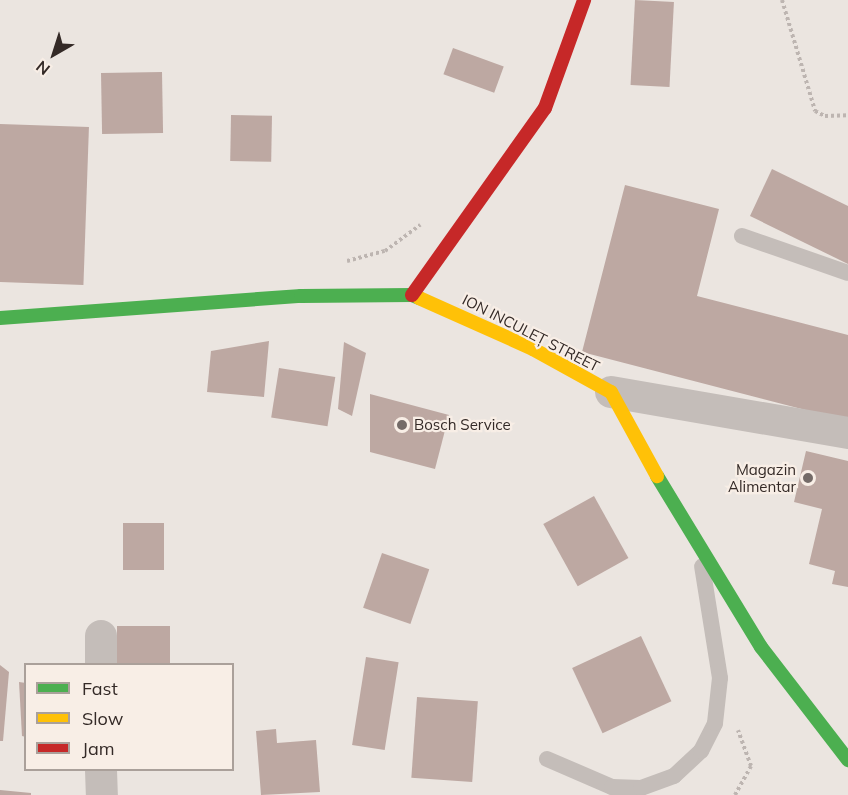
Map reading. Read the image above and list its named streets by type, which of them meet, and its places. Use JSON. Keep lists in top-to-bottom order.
{
  "streets": {
    "main road": ["ION INCULEȚ STREET"]
  },
  "places": ["Bosch Service", "Magazin Alimentar"],
  "legend": ["Fast", "Slow", "Jam"],
  "north": "bottom left"
}
